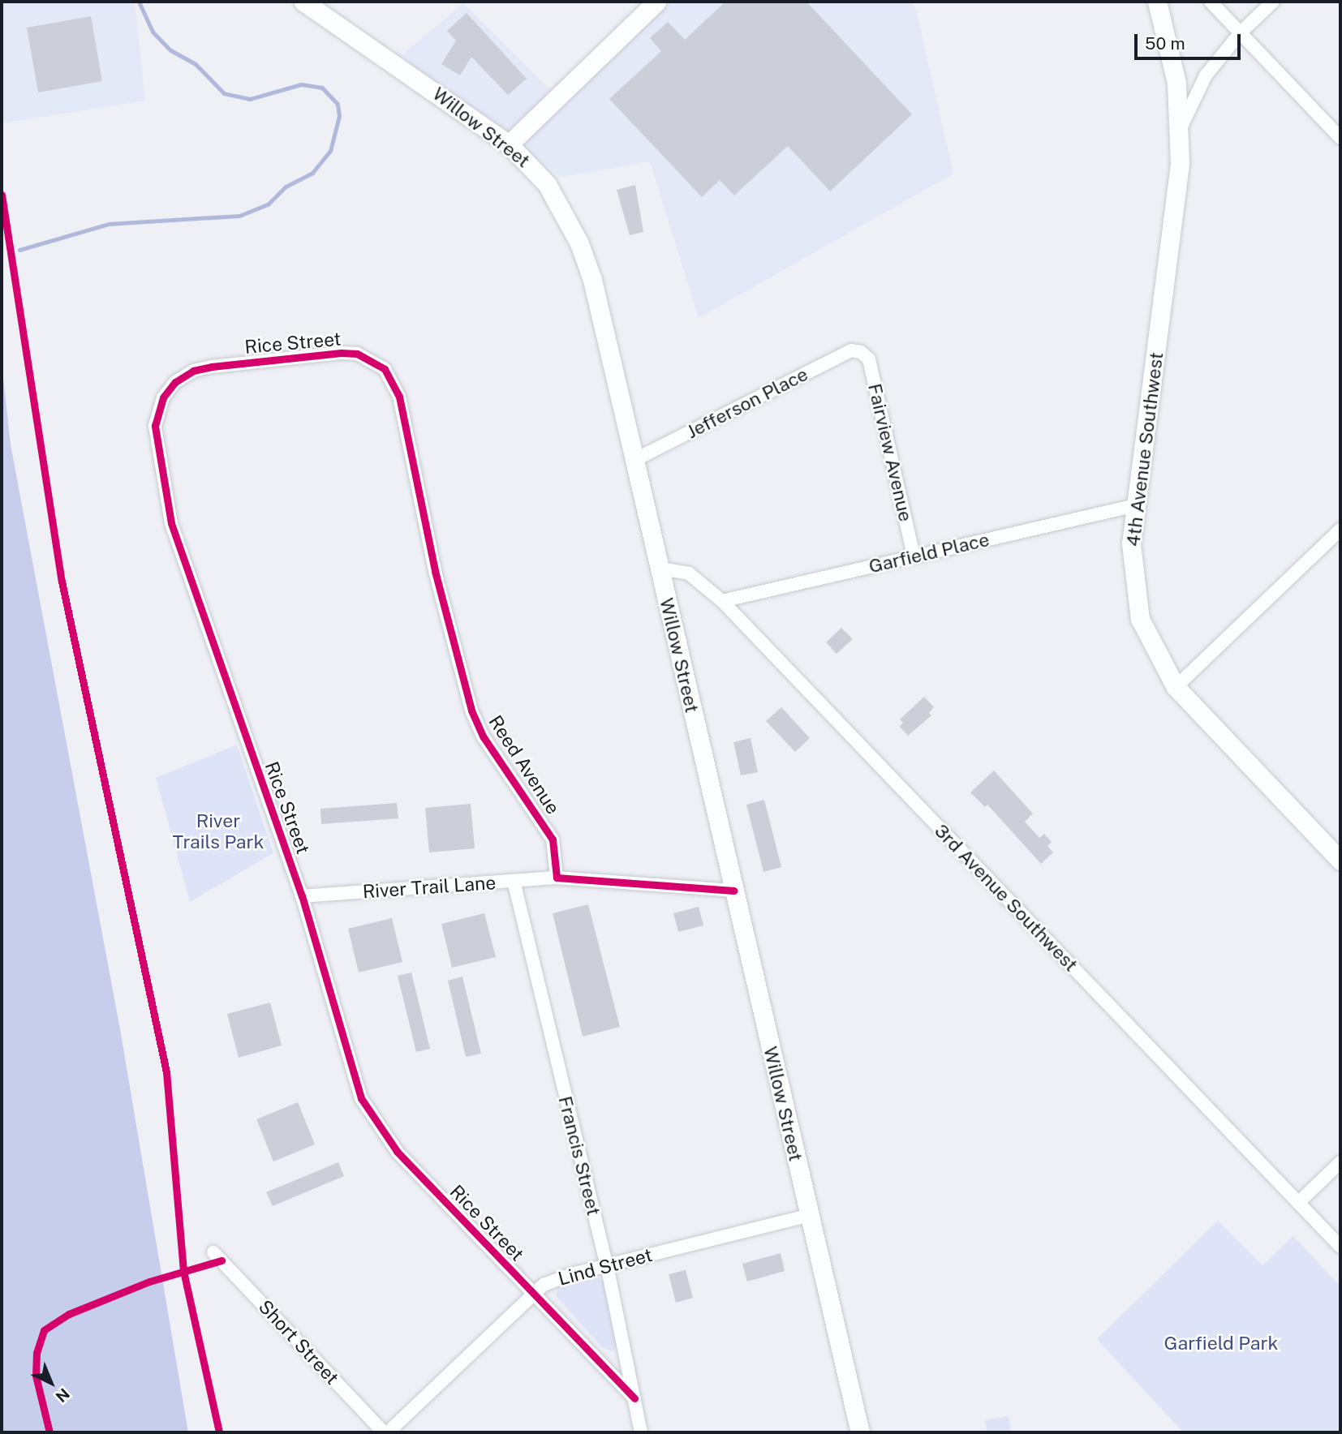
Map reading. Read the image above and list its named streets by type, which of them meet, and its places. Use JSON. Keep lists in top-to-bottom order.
{
  "streets": {
    "street": [
      "Willow Street",
      "Rice Street",
      "Jefferson Place",
      "4th Avenue Southwest",
      "Fairview Avenue",
      "Garfield Place",
      "Reed Avenue",
      "River Trail Lane",
      "3rd Avenue Southwest",
      "Francis Street",
      "Lind Street",
      "Short Street"
    ]
  },
  "crossings": [
    ["Willow Street", "Jefferson Place"],
    ["Willow Street", "3rd Avenue Southwest"],
    ["Willow Street", "Lind Street"],
    ["Rice Street", "Reed Avenue"],
    ["Rice Street", "River Trail Lane"],
    ["Rice Street", "Francis Street"],
    ["Rice Street", "Lind Street"],
    ["Jefferson Place", "Fairview Avenue"],
    ["4th Avenue Southwest", "Garfield Place"],
    ["Fairview Avenue", "Garfield Place"],
    ["Garfield Place", "3rd Avenue Southwest"],
    ["Reed Avenue", "River Trail Lane"],
    ["River Trail Lane", "Francis Street"],
    ["Francis Street", "Lind Street"],
    ["Lind Street", "Short Street"]
  ],
  "parks": ["River Trails Park", "Garfield Park"],
  "scale_bar": "50 m",
  "north": "bottom right"
}
